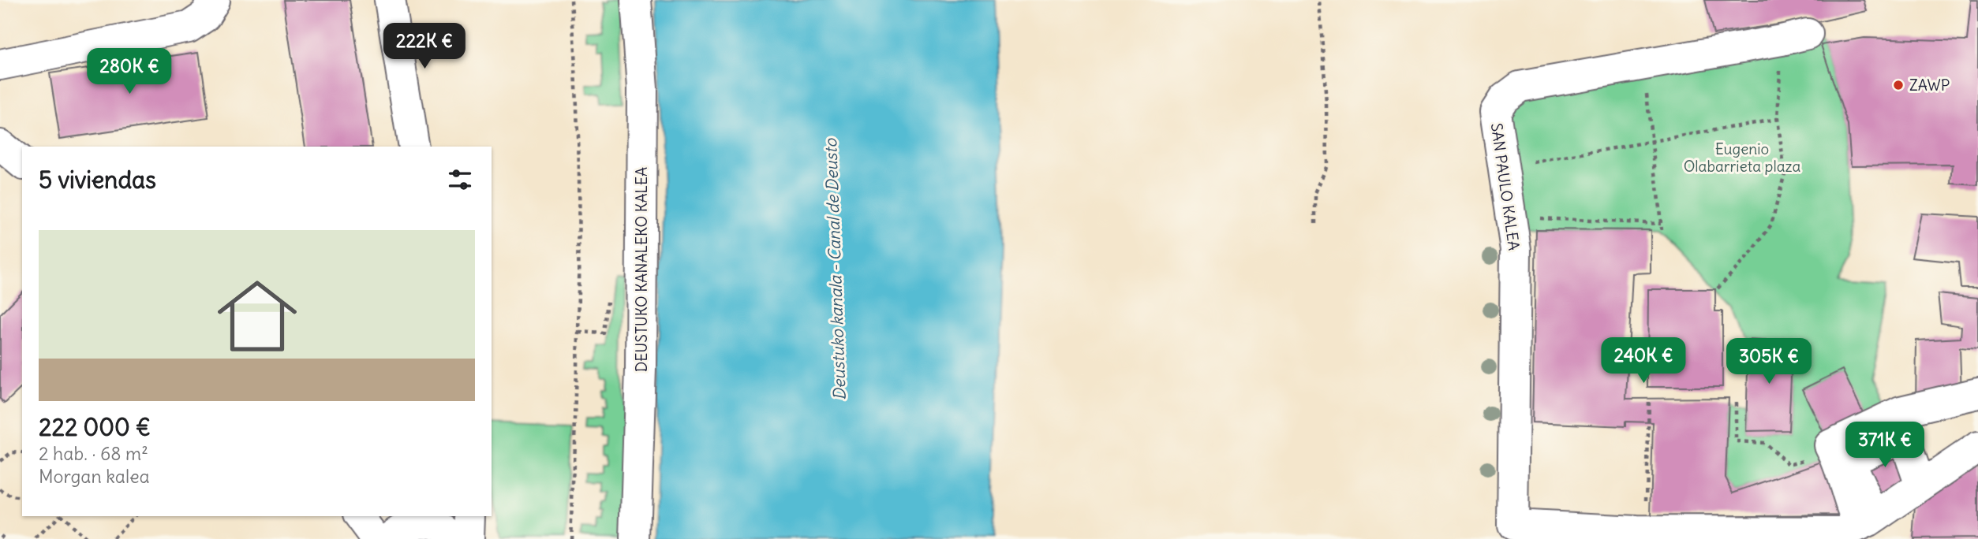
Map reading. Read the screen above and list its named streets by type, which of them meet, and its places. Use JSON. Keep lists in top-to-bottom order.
{
  "streets": {
    "street": ["SAN PAULO KALEA", "DEUSTUKO KANALEKO KALEA"]
  },
  "water": ["Deustuko kanala - Canal de Deusto"],
  "parks": ["Eugenio Olabarrieta plaza"],
  "places": ["ZAWP"],
  "page": {
    "price": [
      "222K €",
      "280K €",
      "240K €",
      "305K €",
      "371K €"
    ],
    "heading": "5 viviendas",
    "list": [
      {
        "name": "222 000 €",
        "note": "2 hab. · 68 m² · Morgan kalea"
      }
    ]
  }
}
